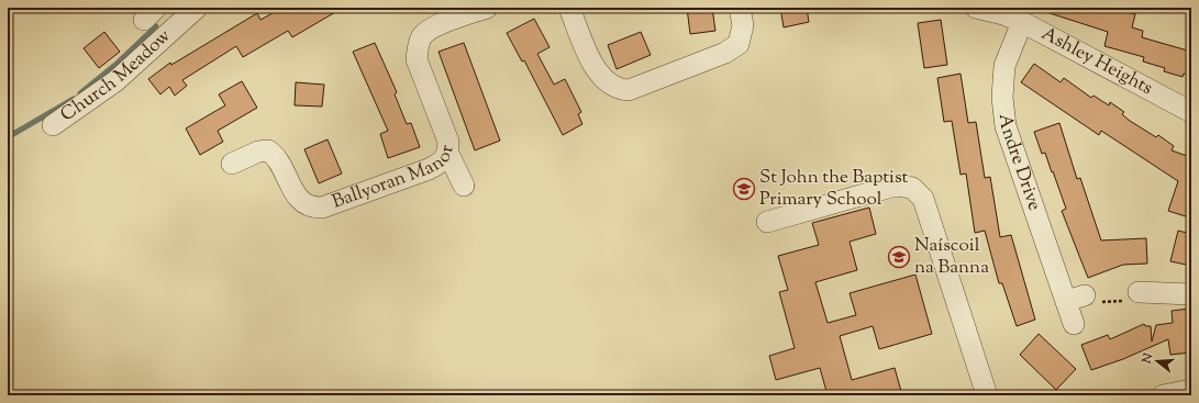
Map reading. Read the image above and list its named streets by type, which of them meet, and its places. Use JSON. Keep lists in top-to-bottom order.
{
  "streets": {
    "street": [
      "Ashley Heights",
      "Church Meadow",
      "Andre Drive",
      "Ballyoran Manor"
    ]
  },
  "crossings": [
    ["Ashley Heights", "Andre Drive"]
  ],
  "places": {
    "school or university": ["St John the Baptist Primary School", "Naíscoil na Banna"]
  },
  "north": "left"
}
